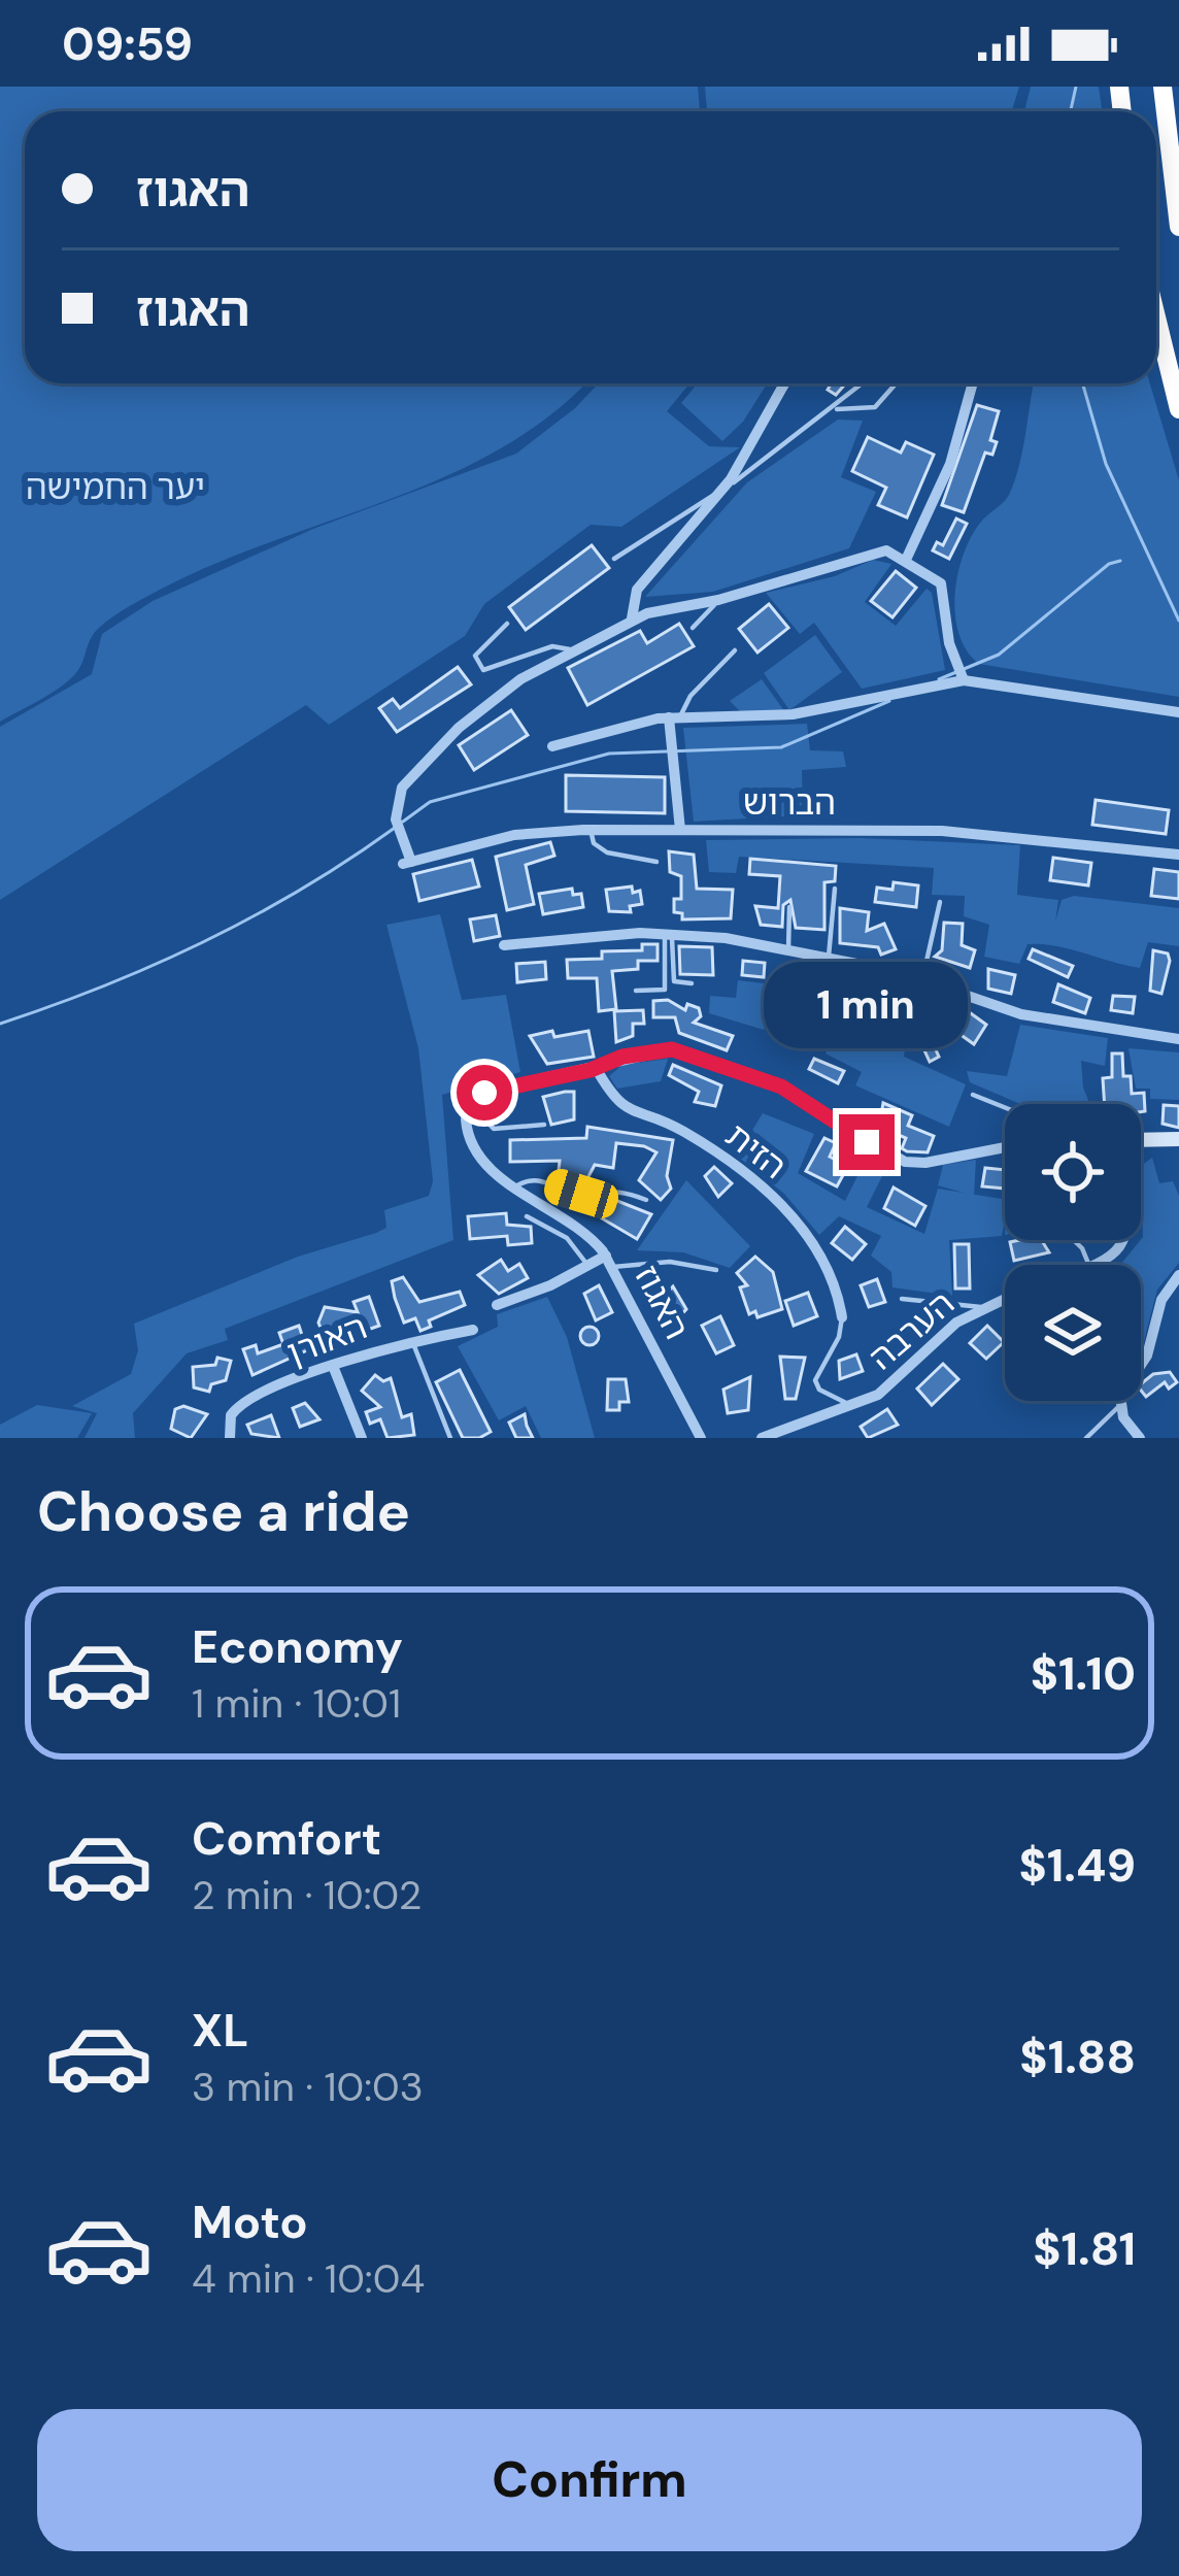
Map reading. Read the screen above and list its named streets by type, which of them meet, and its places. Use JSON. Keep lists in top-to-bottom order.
{
  "streets": {
    "street": [
      "הברוש",
      "הזית",
      "האגוז",
      "הערבה",
      "האורן"
    ]
  },
  "parks": ["יער החמישה"],
  "page": {
    "status": "09:59",
    "banner": ["האגוז", "האגוז"],
    "bubble": "1 min",
    "heading": "Choose a ride",
    "list": [
      {
        "name": "Economy",
        "note": "1 min · 10:01",
        "value": "$1.10"
      },
      {
        "name": "Comfort",
        "note": "2 min · 10:02",
        "value": "$1.49"
      },
      {
        "name": "XL",
        "note": "3 min · 10:03",
        "value": "$1.88"
      },
      {
        "name": "Moto",
        "note": "4 min · 10:04",
        "value": "$1.81"
      }
    ],
    "buttons": "Confirm"
  }
}
